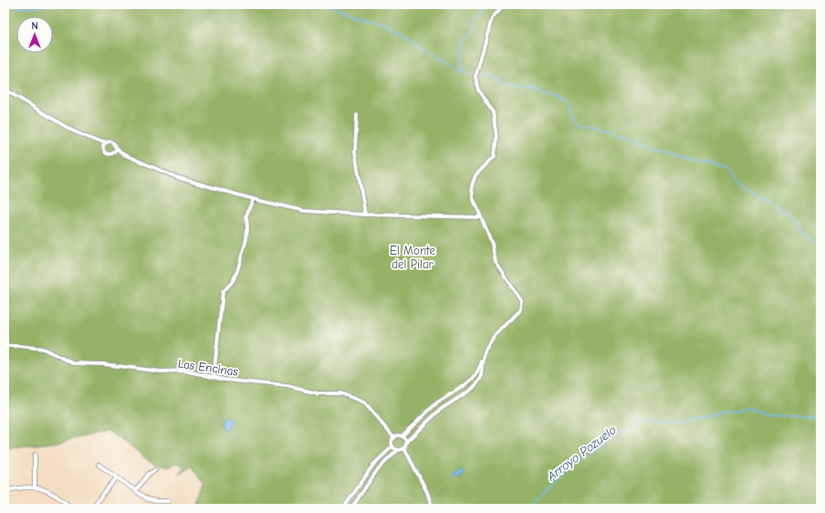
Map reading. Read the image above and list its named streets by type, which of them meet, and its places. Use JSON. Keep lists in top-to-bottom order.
{
  "streets": {
    "street": ["Las Encinas"]
  },
  "water": ["Arroyo Pozuelo"],
  "parks": ["El Monte del Pilar"],
  "north": "top"
}
